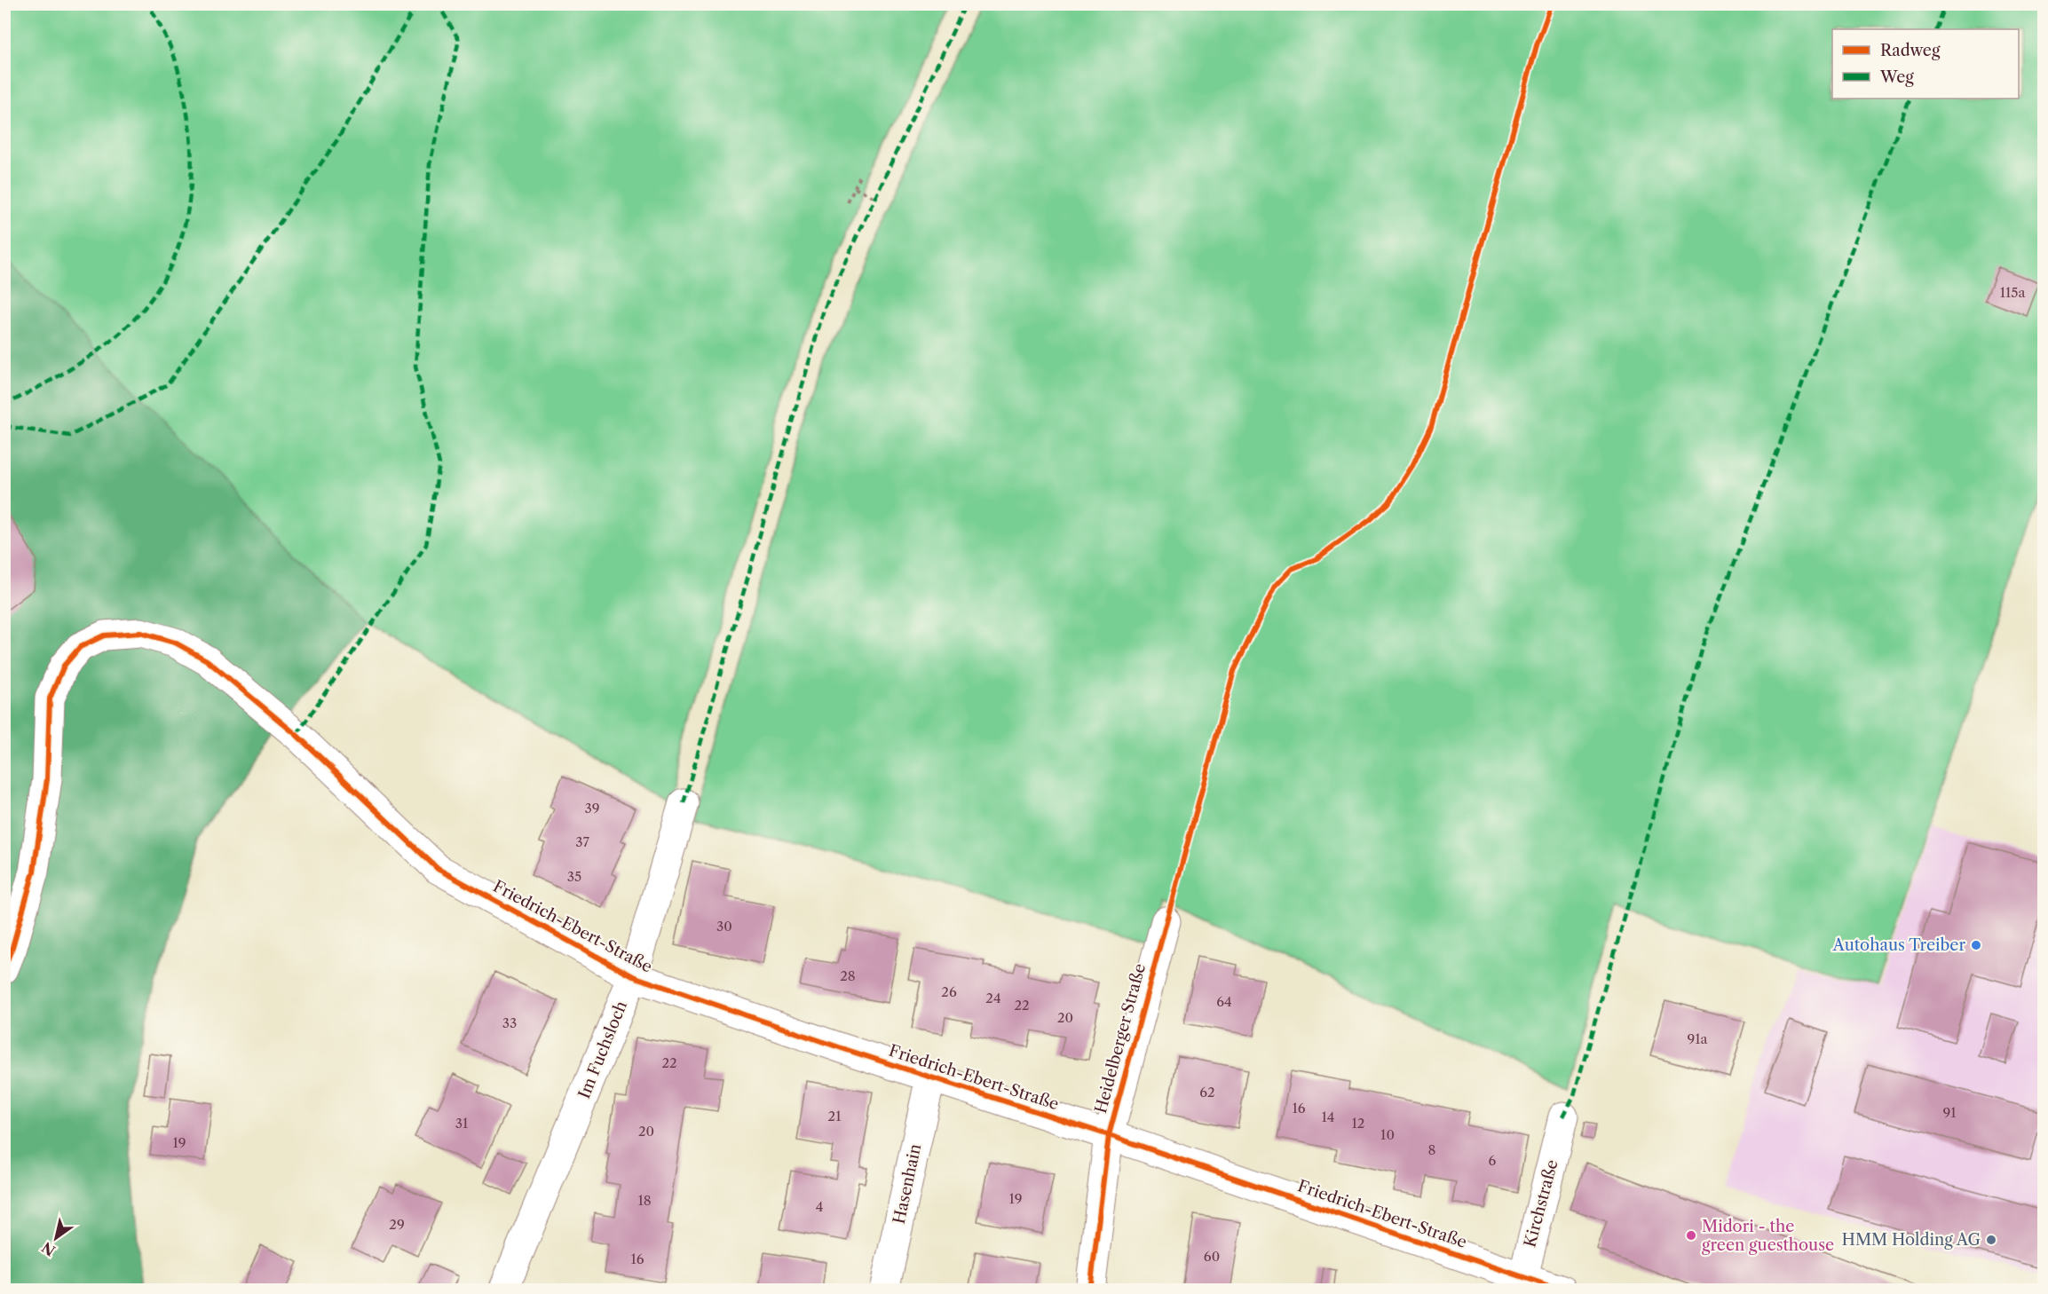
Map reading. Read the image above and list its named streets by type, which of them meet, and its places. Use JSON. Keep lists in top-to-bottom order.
{
  "streets": {
    "street": [
      "Friedrich-Ebert-Straße",
      "Heidelberger Straße",
      "Im Fuchsloch",
      "Hasenhain",
      "Kirchstraße"
    ]
  },
  "crossings": [
    ["Friedrich-Ebert-Straße", "Heidelberger Straße"],
    ["Friedrich-Ebert-Straße", "Im Fuchsloch"],
    ["Friedrich-Ebert-Straße", "Hasenhain"],
    ["Friedrich-Ebert-Straße", "Kirchstraße"]
  ],
  "places": ["Autohaus Treiber", "Midori - the green guesthouse", "HMM Holding AG"],
  "house_numbers": [
    "115a",
    "39",
    "37",
    "35",
    "30",
    "28",
    "26",
    "24",
    "64",
    "22",
    "20",
    "33",
    "91a",
    "22",
    "62",
    "16",
    "91",
    "21",
    "14",
    "31",
    "12",
    "20",
    "10",
    "19",
    "8",
    "6",
    "19",
    "18",
    "4",
    "29",
    "60",
    "16"
  ],
  "legend": ["Radweg", "Weg"],
  "north": "bottom left"
}
